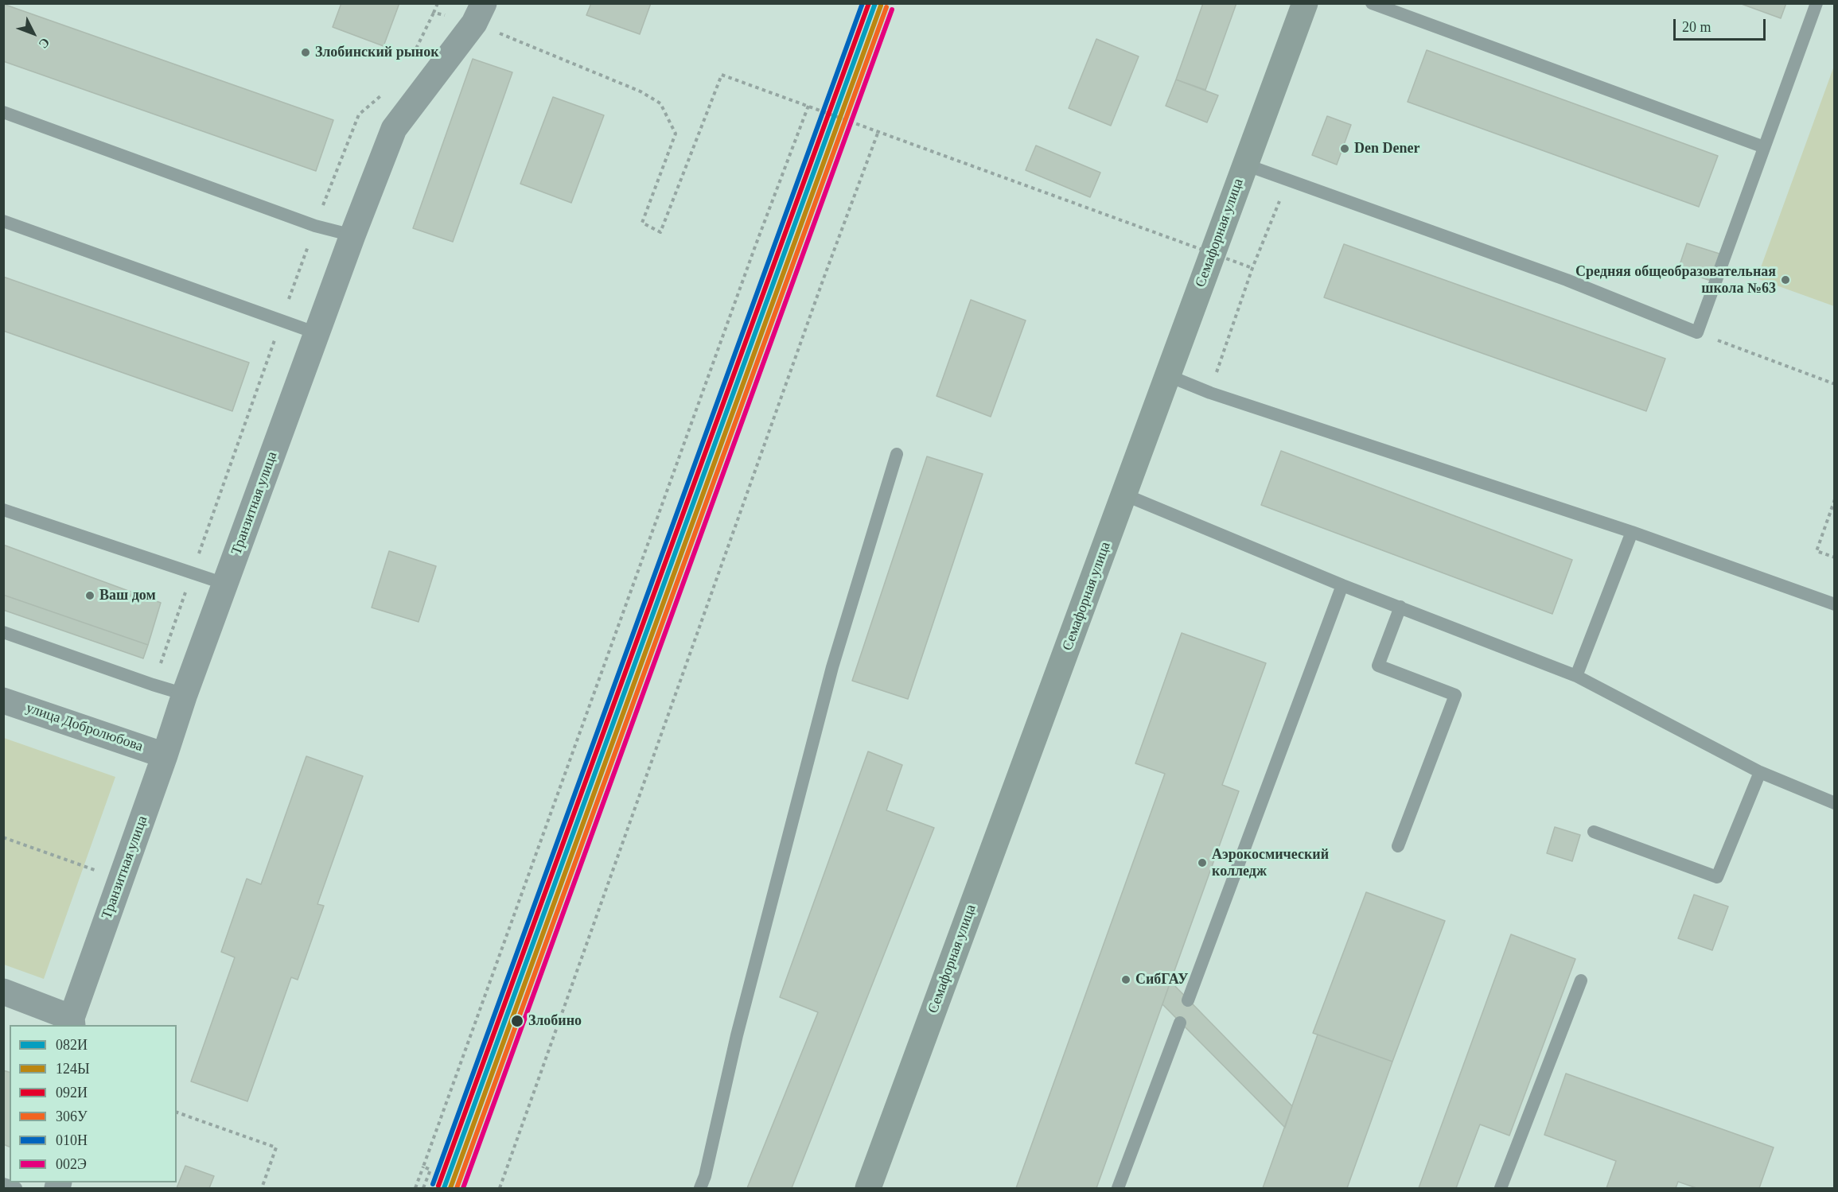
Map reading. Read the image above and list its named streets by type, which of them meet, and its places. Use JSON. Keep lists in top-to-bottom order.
{
  "streets": {
    "highway": ["Семафорная улица"],
    "street": ["Транзитная улица", "улица Добролюбова"]
  },
  "crossings": [
    ["Транзитная улица", "улица Добролюбова"]
  ],
  "places": [
    "Злобинский рынок",
    "Den Dener",
    "Средняя общеобразовательная школа №63",
    "Ваш дом",
    "Аэрокосмический колледж",
    "СибГАУ",
    "Злобино"
  ],
  "lines": [
    "transit line 082И",
    "transit line 092И",
    "transit line 010Н",
    "transit line 124Ы",
    "transit line 306У",
    "transit line 002Э"
  ],
  "legend": [
    "082И",
    "124Ы",
    "092И",
    "306У",
    "010Н",
    "002Э"
  ],
  "scale_bar": "20 m",
  "north": "bottom right"
}
